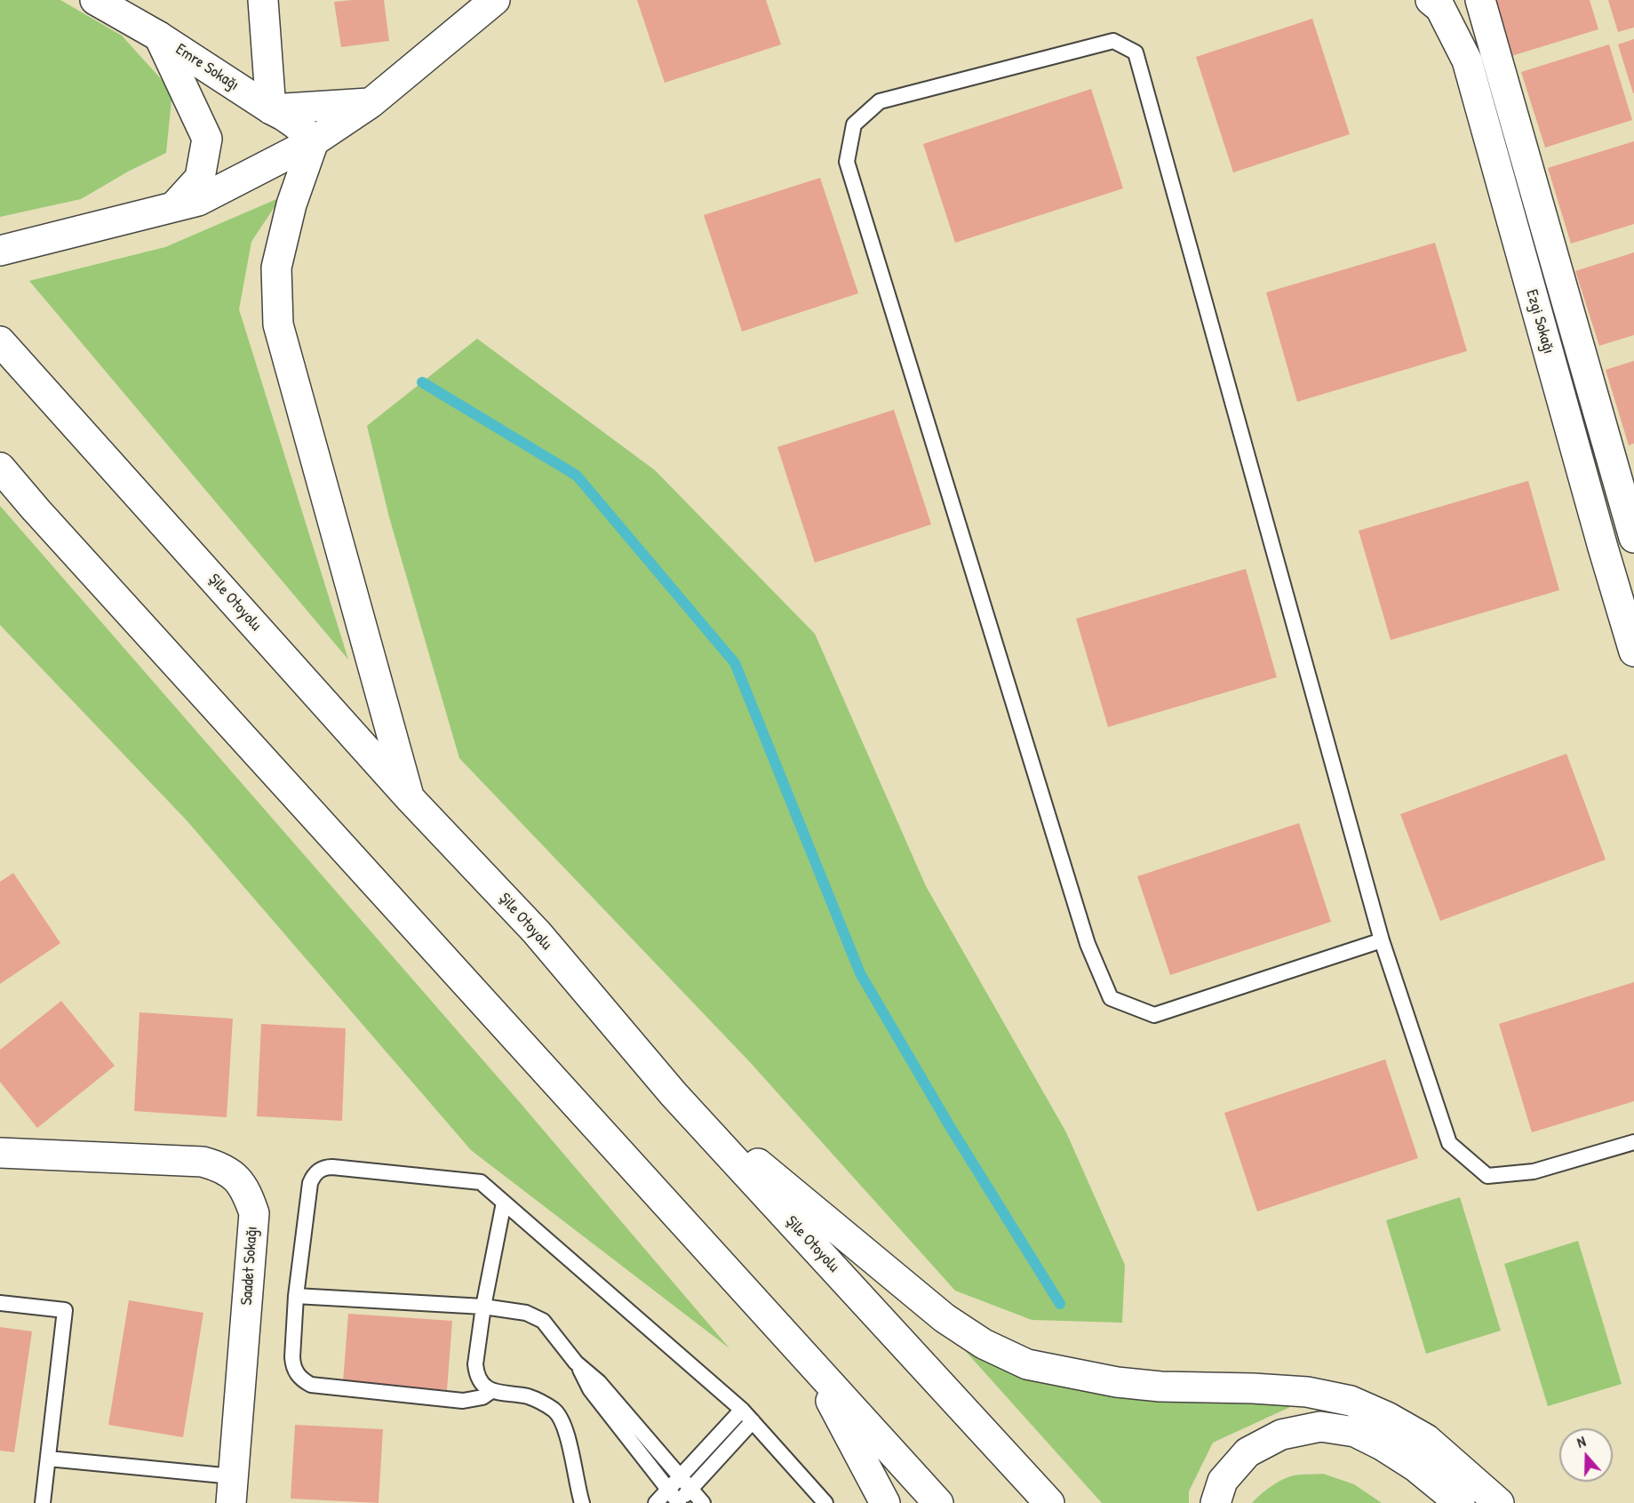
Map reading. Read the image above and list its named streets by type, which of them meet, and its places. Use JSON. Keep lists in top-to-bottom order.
{
  "streets": {
    "main road": [
      "Emre Sokağı",
      "Ezgi Sokağı",
      "Şile Otoyolu",
      "Saadet Sokağı"
    ]
  },
  "north": "top"
}
